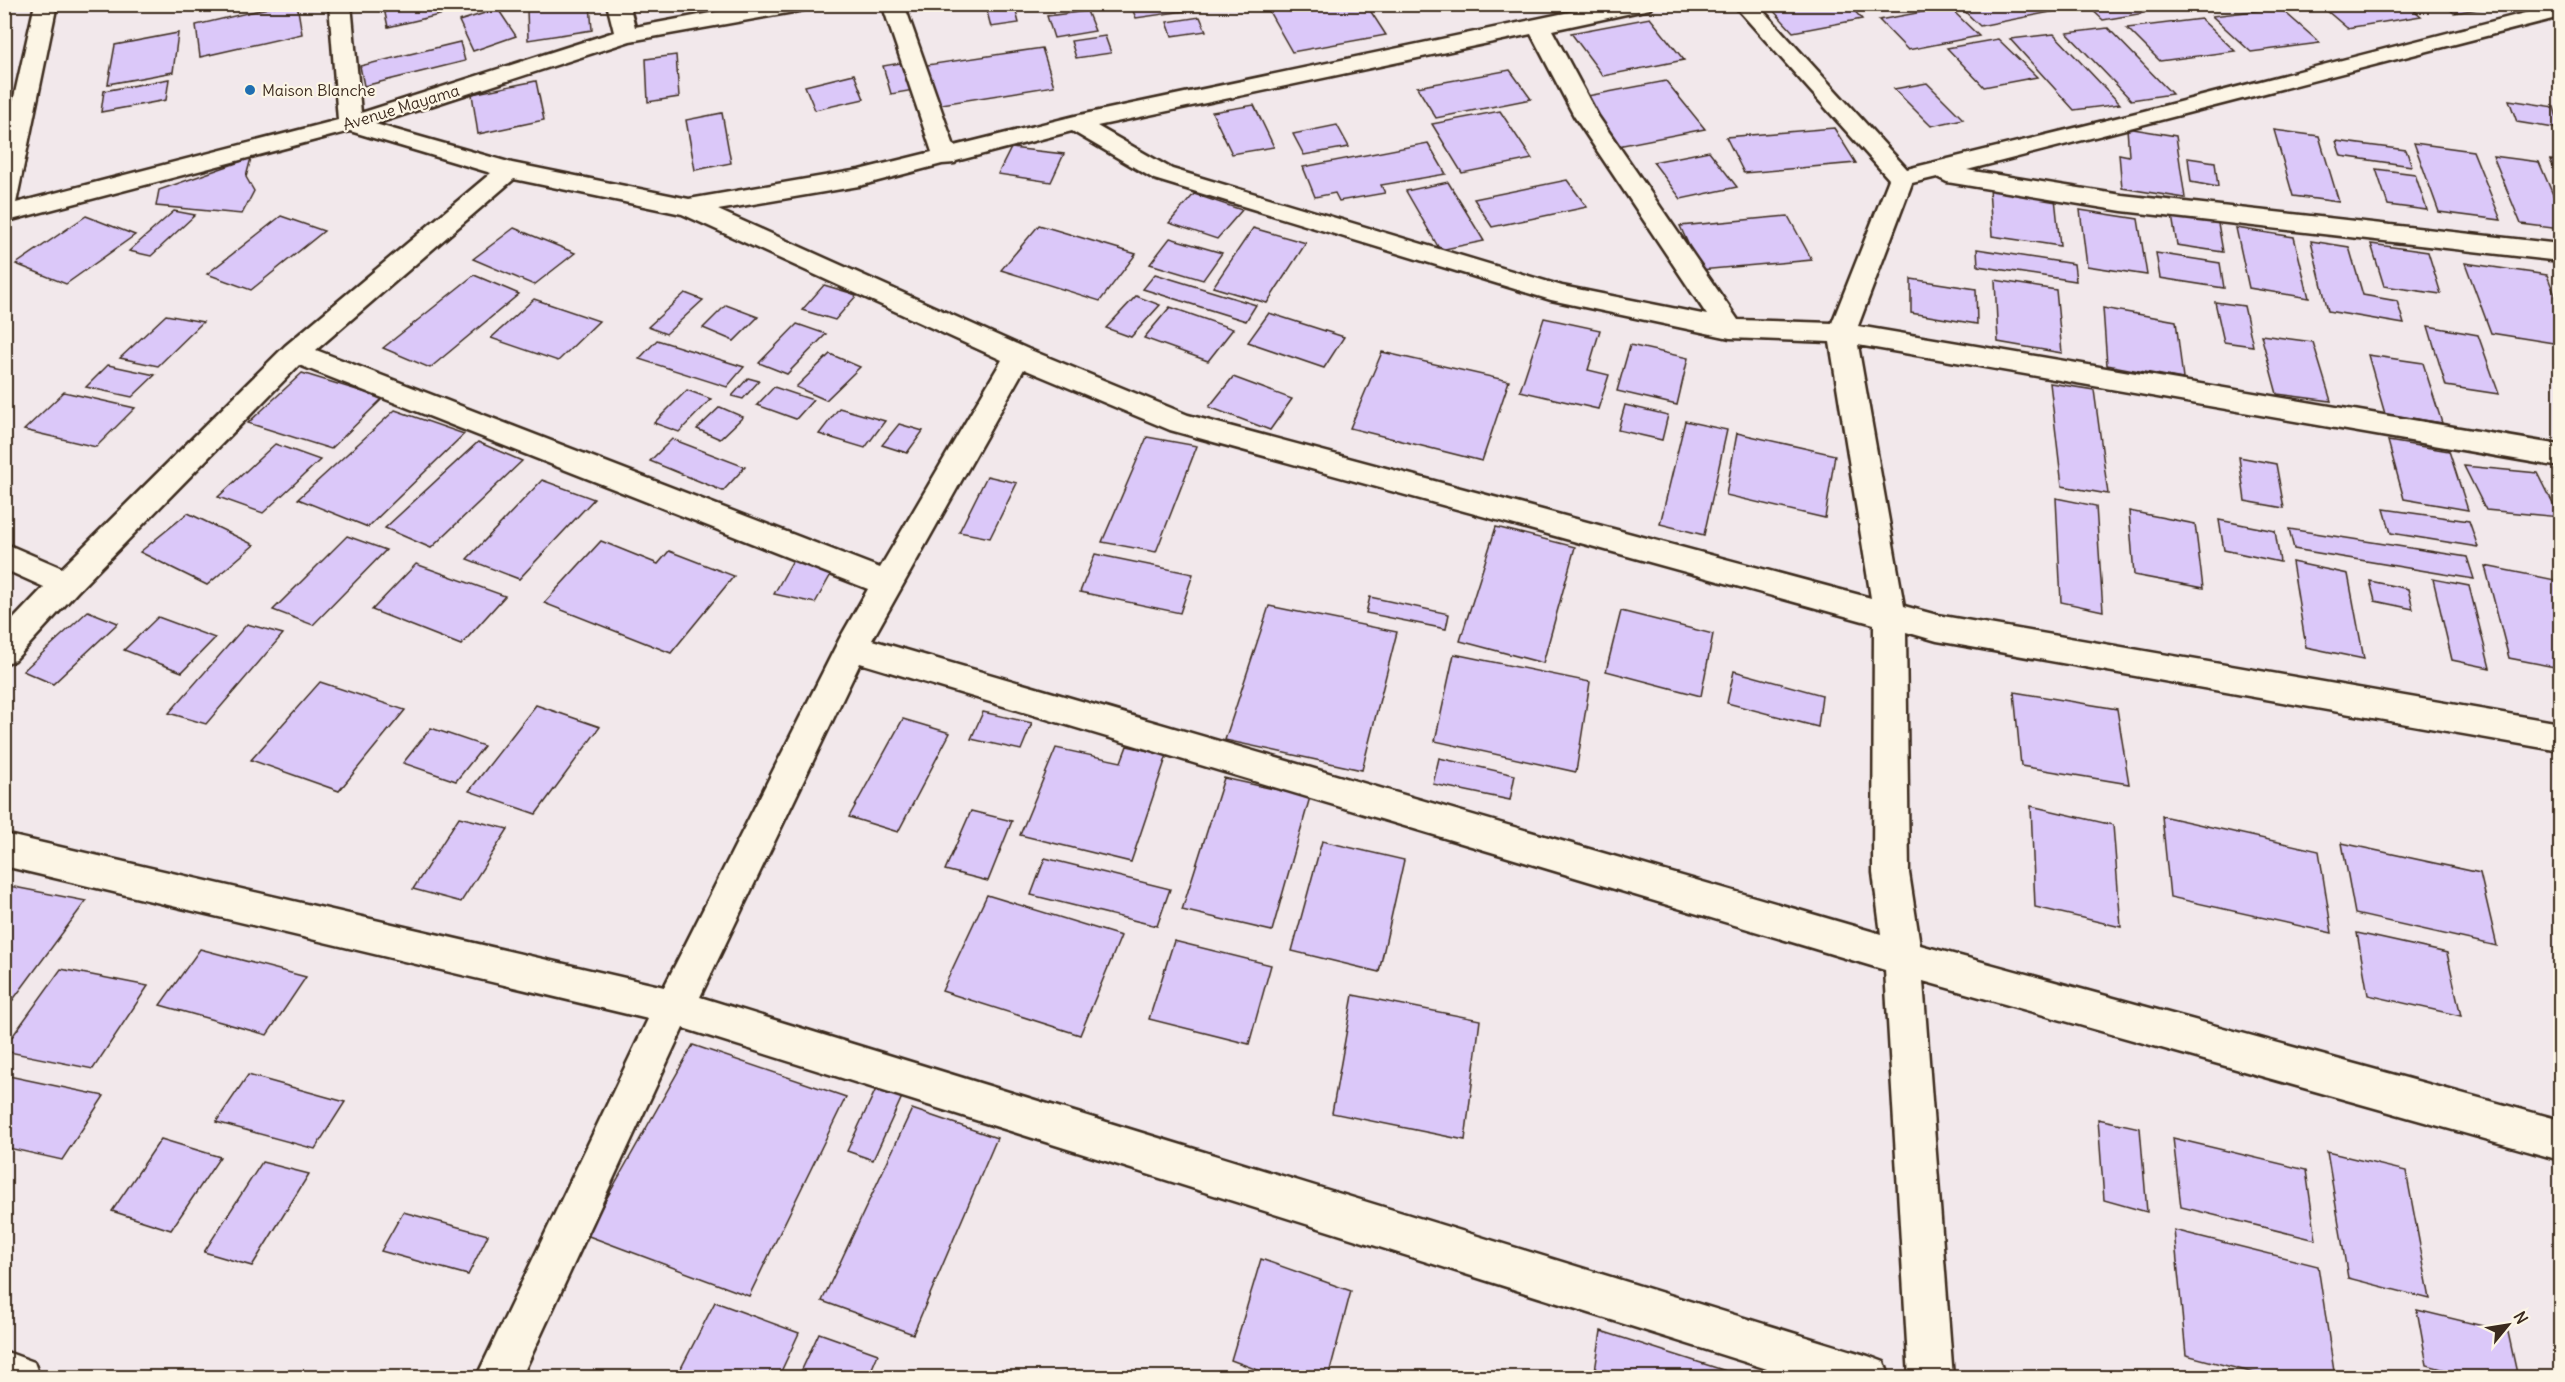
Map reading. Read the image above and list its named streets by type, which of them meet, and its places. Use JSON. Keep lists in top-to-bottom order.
{
  "streets": {
    "street": ["Avenue Mayama"]
  },
  "places": ["Maison Blanche"],
  "north": "top right"
}
